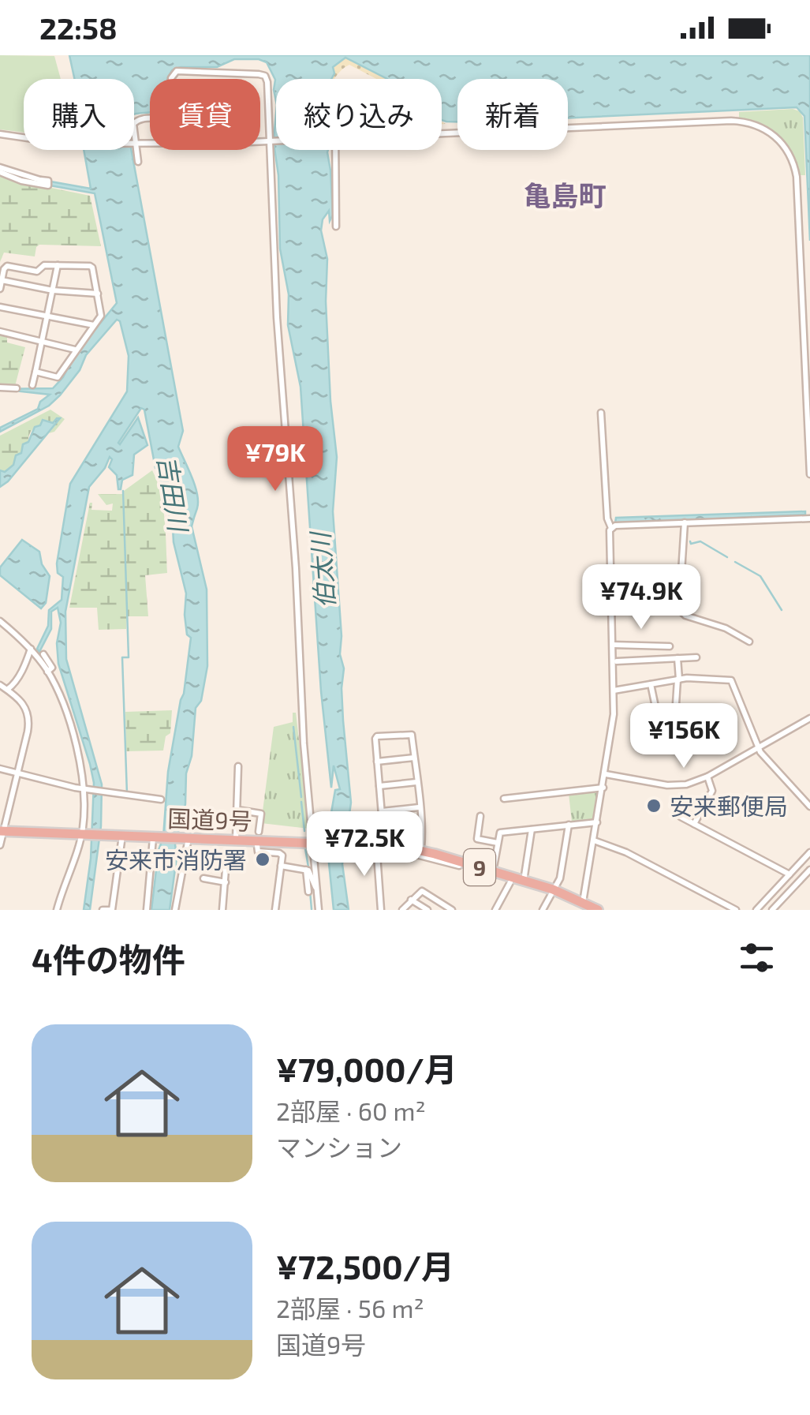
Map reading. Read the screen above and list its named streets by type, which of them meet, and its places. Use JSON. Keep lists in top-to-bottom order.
{
  "streets": {
    "highway": ["国道9号", "9"]
  },
  "districts": ["亀島町"],
  "water": ["吉田川", "伯太川"],
  "places": ["安来郵便局", "安来市消防署"],
  "page": {
    "status": "22:58",
    "chip": [
      "購入",
      "賃貸",
      "絞り込み",
      "新着"
    ],
    "price": [
      "¥79K",
      "¥74.9K",
      "¥156K",
      "¥72.5K"
    ],
    "heading": "4件の物件",
    "list": [
      {
        "name": "¥79,000/月",
        "note": "2部屋 · 60 m² · マンション"
      },
      {
        "name": "¥72,500/月",
        "note": "2部屋 · 56 m² · 国道9号"
      }
    ]
  }
}
